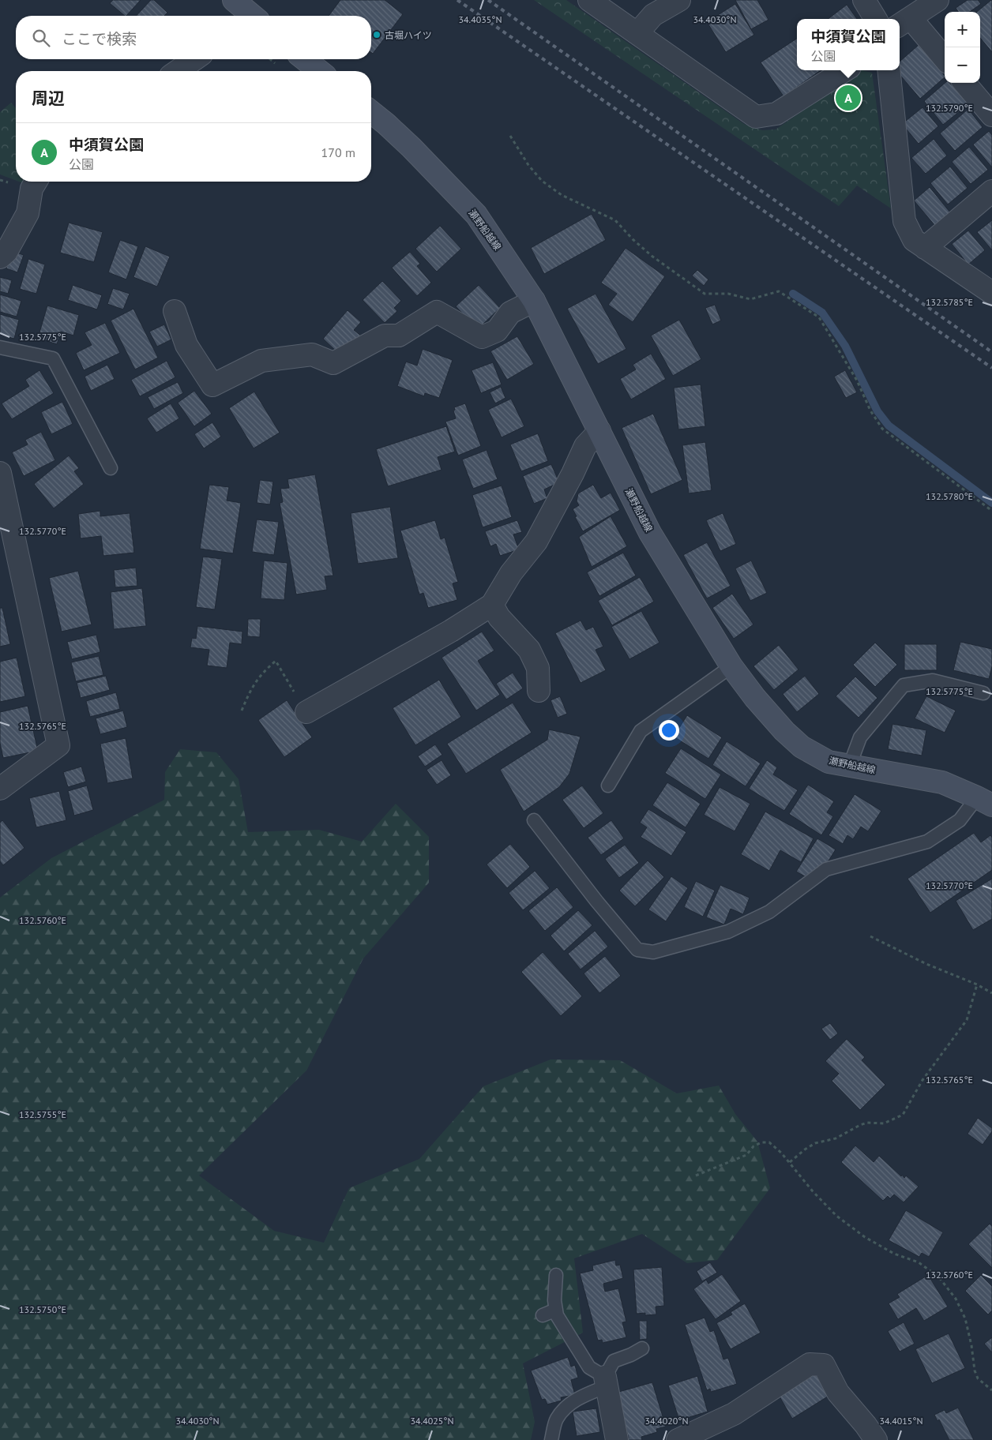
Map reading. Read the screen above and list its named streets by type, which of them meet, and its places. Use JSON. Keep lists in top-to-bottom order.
{
  "streets": {
    "main road": ["瀬野船越線"]
  },
  "places": ["古堀ハイツ"],
  "page": {
    "map_buttons": ["+", "−"],
    "search": "ここで検索",
    "popup": ["中須賀公園", "公園"],
    "heading": "周辺",
    "pins": "A",
    "list": [
      {
        "mark": "A",
        "name": "中須賀公園",
        "note": "公園",
        "value": "170 m"
      }
    ]
  },
  "coordinates": [
    "34.4035°N",
    "34.4030°N",
    "132.5790°E",
    "132.5785°E",
    "132.5775°E",
    "132.5780°E",
    "132.5770°E",
    "132.5765°E",
    "132.5760°E",
    "132.5755°E",
    "132.5750°E",
    "34.4025°N",
    "34.4020°N",
    "34.4015°N"
  ]
}
